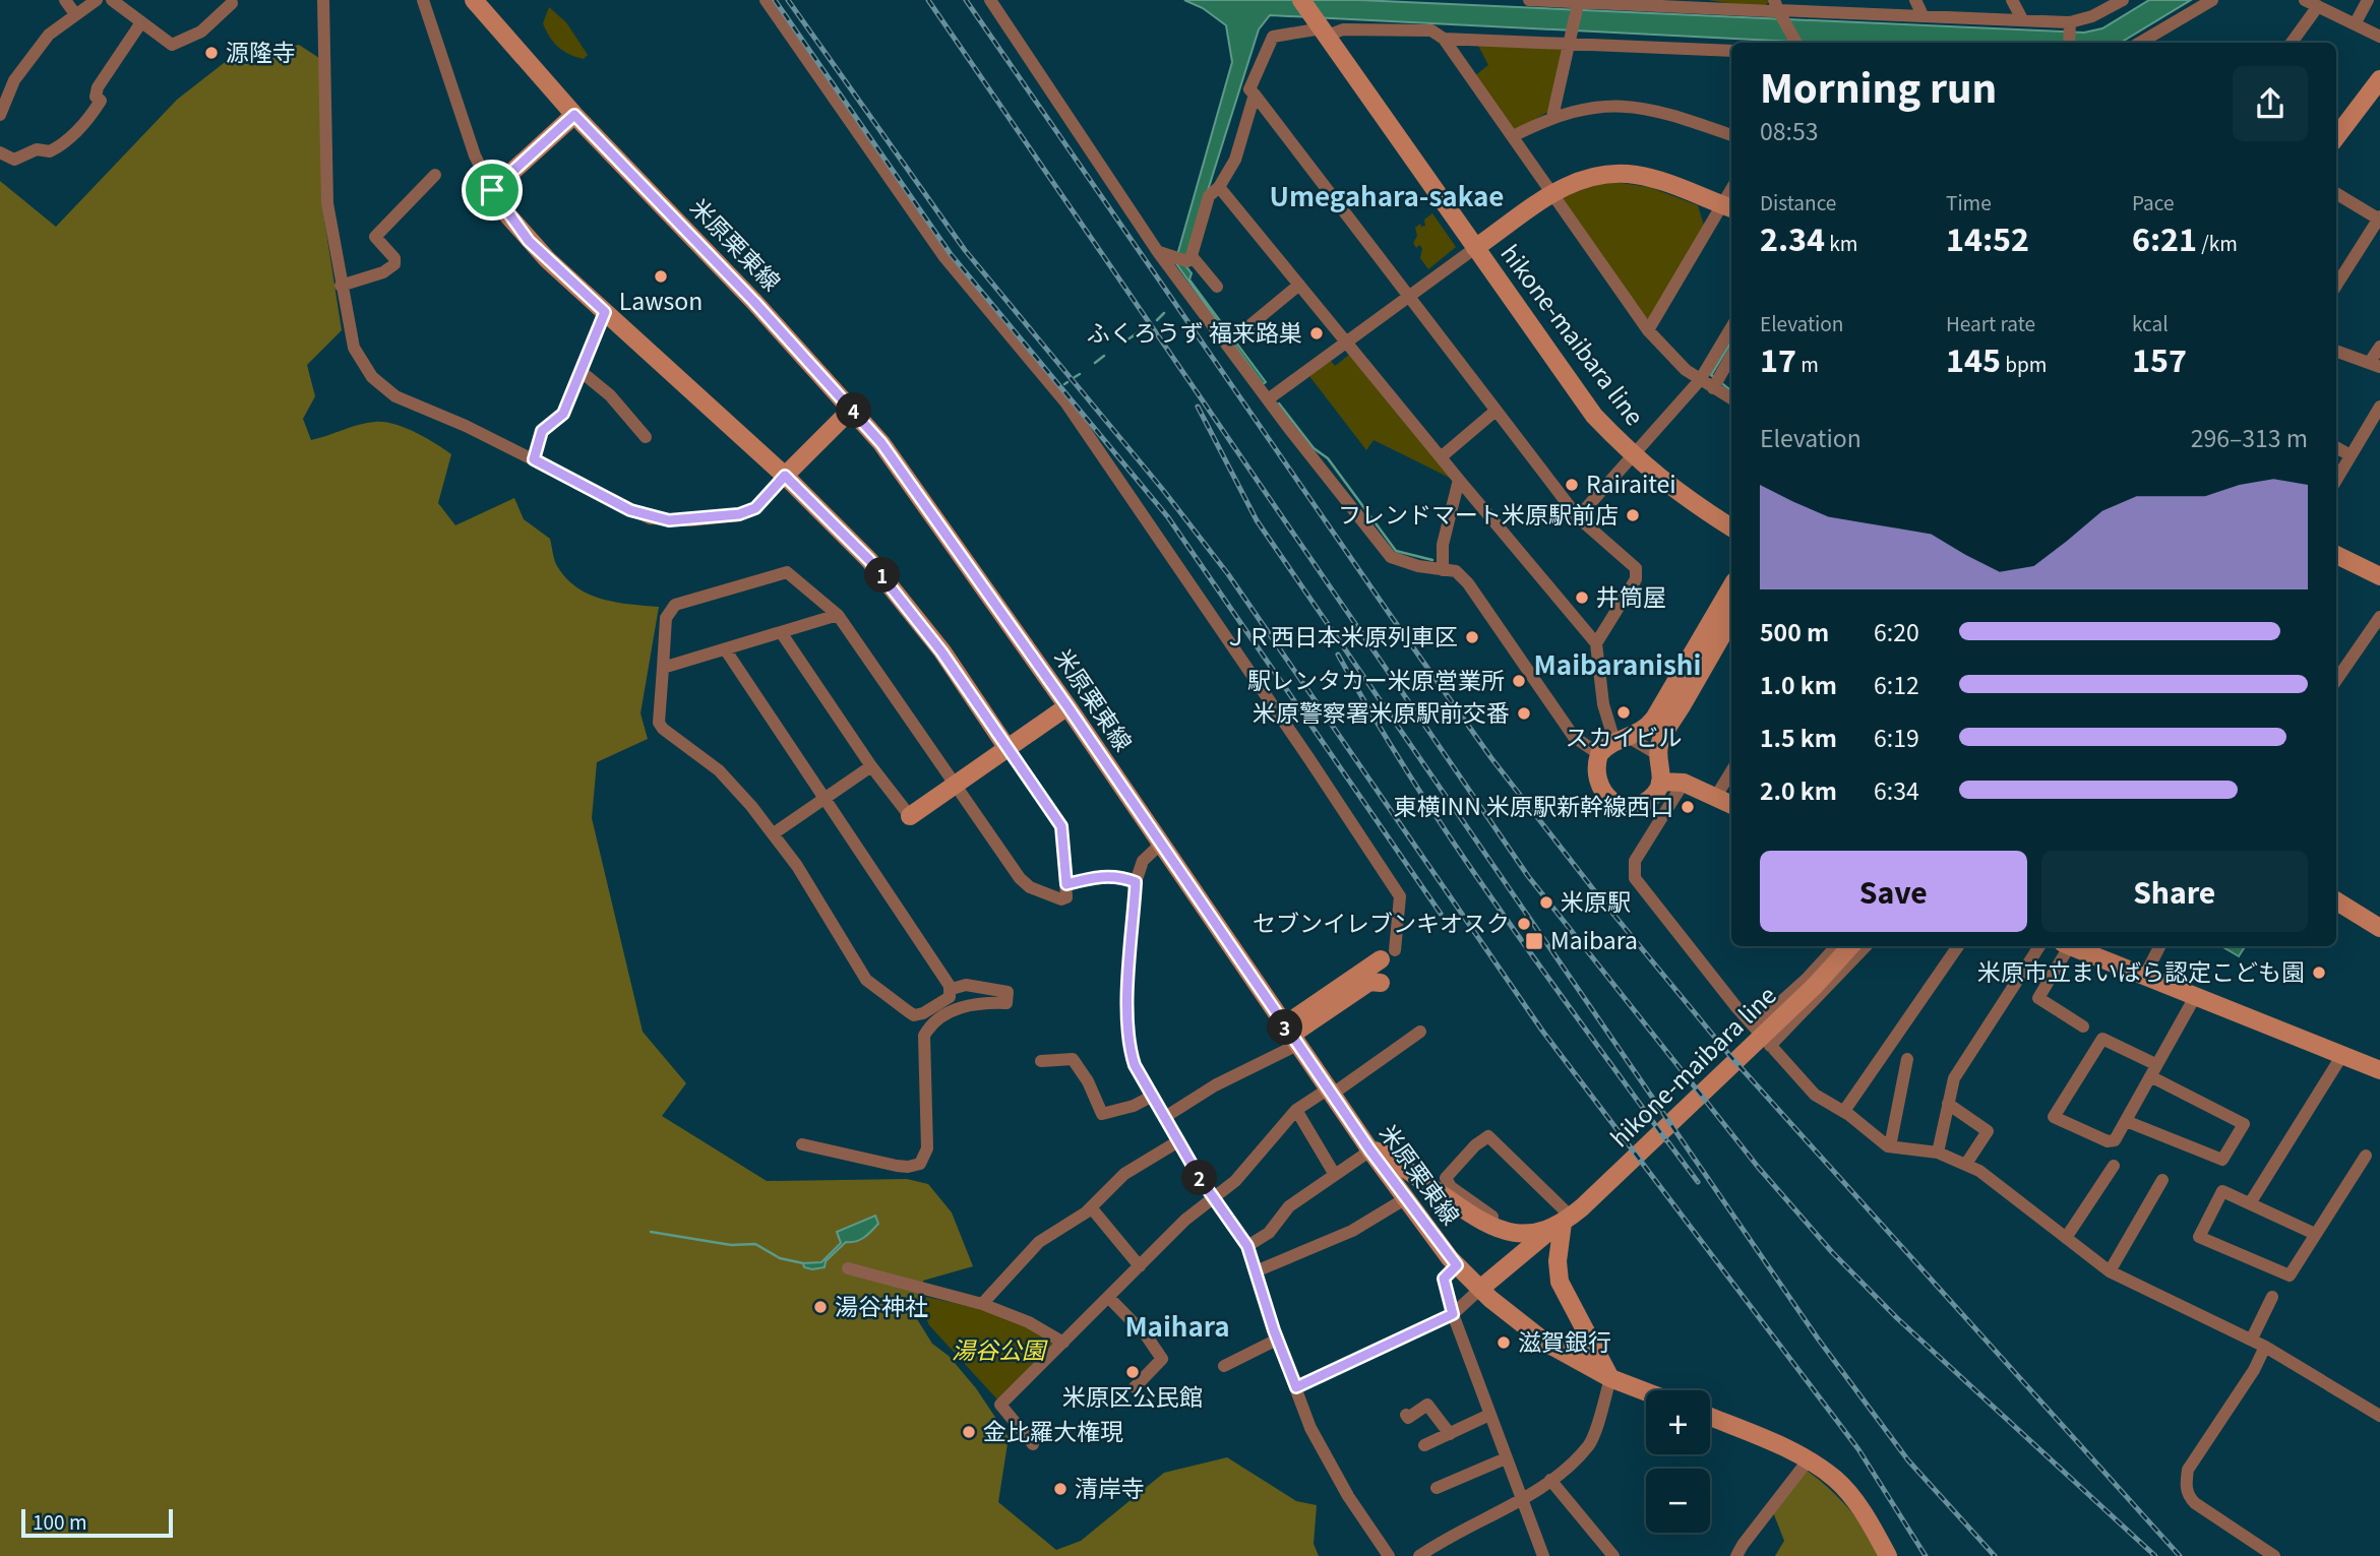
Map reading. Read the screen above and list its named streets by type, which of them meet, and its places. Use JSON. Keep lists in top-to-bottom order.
{
  "streets": {
    "main road": ["米原栗東線", "hikone-maibara line"]
  },
  "crossings": [
    ["米原栗東線", "hikone-maibara line"]
  ],
  "districts": ["Umegahara-sakae", "Maibaranishi", "Maihara"],
  "parks": ["湯谷公園"],
  "places": {
    "other": [
      "源隆寺",
      "Lawson",
      "ふくろうず 福来路巣",
      "Rairaitei",
      "フレンドマート米原駅前店",
      "井筒屋",
      "ＪＲ西日本米原列車区",
      "駅レンタカー米原営業所",
      "スカイビル",
      "米原警察署米原駅前交番",
      "東横INN 米原駅新幹線西口",
      "米原駅",
      "セブンイレブンキオスク",
      "米原市立まいばら認定こども園",
      "湯谷神社",
      "滋賀銀行",
      "米原区公民館",
      "金比羅大権現",
      "清岸寺"
    ],
    "transit": ["Maibara"]
  },
  "scale_bar": "100 m",
  "page": {
    "heading": ["Morning run", "08:53"],
    "stats": [
      ["Distance", "2.34 km"],
      ["Time", "14:52"],
      ["Pace", "6:21 /km"],
      ["Elevation", "17 m"],
      ["Heart rate", "145 bpm"],
      ["kcal", "157"]
    ],
    "pins": [
      "4",
      "1",
      "3",
      "2"
    ],
    "chart": ["Elevation", "296–313 m"],
    "list": [
      {
        "name": "500 m",
        "note": "6:20"
      },
      {
        "name": "1.0 km",
        "note": "6:12"
      },
      {
        "name": "1.5 km",
        "note": "6:19"
      },
      {
        "name": "2.0 km",
        "note": "6:34"
      }
    ],
    "buttons": ["Save", "Share"],
    "map_buttons": ["+", "−"],
    "scale": "100 m"
  }
}
